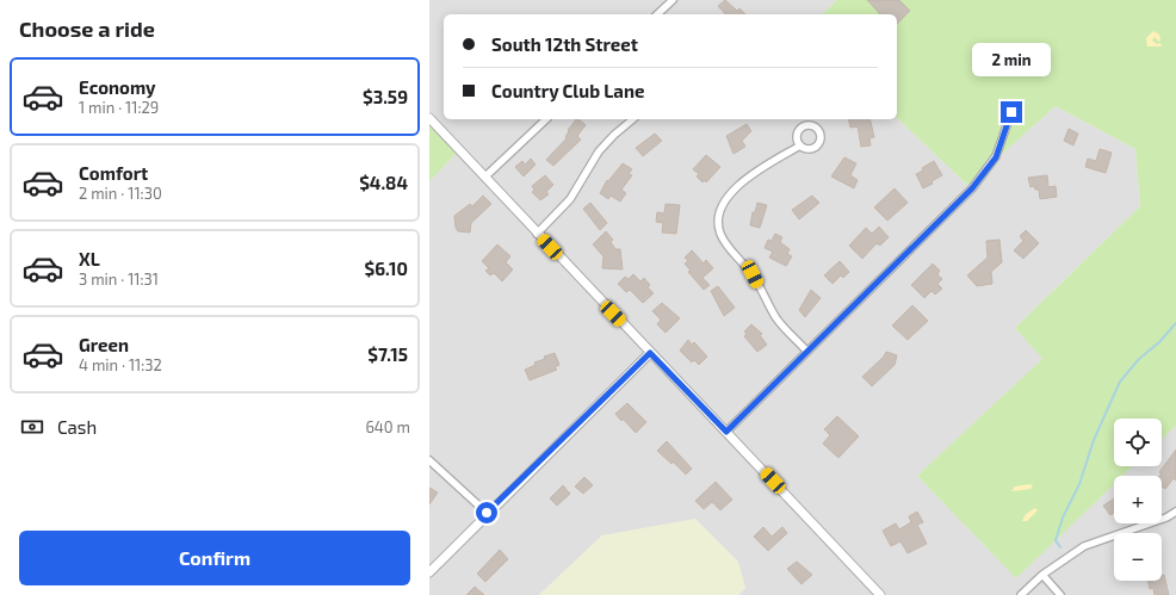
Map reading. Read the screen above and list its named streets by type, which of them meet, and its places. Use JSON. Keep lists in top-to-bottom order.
{
  "page": {
    "heading": "Choose a ride",
    "banner": ["South 12th Street", "Country Club Lane"],
    "bubble": "2 min",
    "list": [
      {
        "name": "Economy",
        "note": "1 min · 11:29",
        "value": "$3.59"
      },
      {
        "name": "Comfort",
        "note": "2 min · 11:30",
        "value": "$4.84"
      },
      {
        "name": "XL",
        "note": "3 min · 11:31",
        "value": "$6.10"
      },
      {
        "name": "Green",
        "note": "4 min · 11:32",
        "value": "$7.15"
      }
    ],
    "pay": ["Cash", "640 m"],
    "map_buttons": ["+", "−"],
    "buttons": "Confirm"
  }
}
